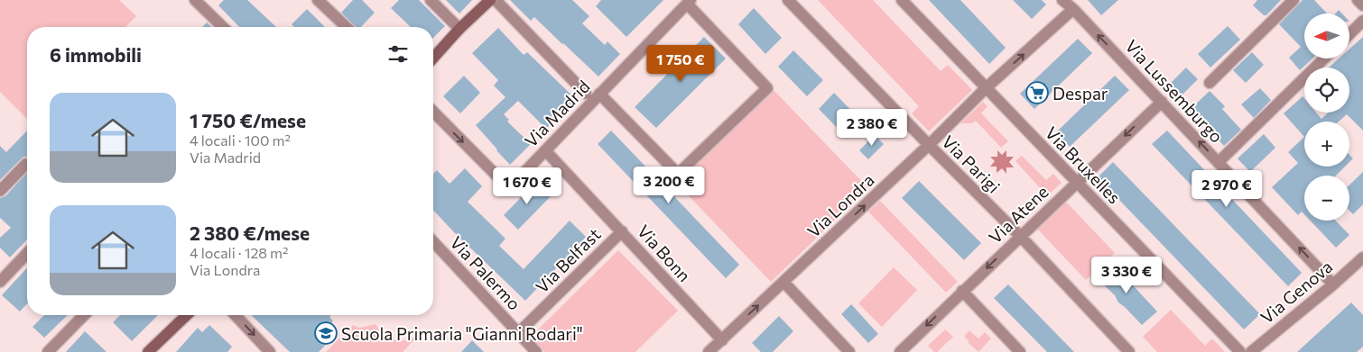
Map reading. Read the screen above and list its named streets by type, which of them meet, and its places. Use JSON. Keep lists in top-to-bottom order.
{
  "streets": {
    "street": [
      "Via Lussemburgo",
      "Via Madrid",
      "Via Parigi",
      "Via Bruxelles",
      "Via Londra",
      "Via Atene",
      "Via Bonn",
      "Via Belfast",
      "Via Palermo",
      "Via Genova"
    ]
  },
  "crossings": [
    ["Via Lussemburgo", "Via Londra"],
    ["Via Lussemburgo", "Via Atene"],
    ["Via Lussemburgo", "Via Genova"],
    ["Via Madrid", "Via Bonn"],
    ["Via Parigi", "Via Londra"],
    ["Via Parigi", "Via Atene"],
    ["Via Bruxelles", "Via Londra"],
    ["Via Bruxelles", "Via Atene"],
    ["Via Londra", "Via Bonn"],
    ["Via Bonn", "Via Belfast"],
    ["Via Belfast", "Via Palermo"]
  ],
  "one_way": ["Via Lussemburgo", "Via Londra", "Via Atene"],
  "places": {
    "supermarket": ["Despar"],
    "school or university": ["Scuola Primaria \"Gianni Rodari\""]
  },
  "north": "left",
  "page": {
    "map_buttons": ["+", "−"],
    "heading": "6 immobili",
    "price": [
      "1 750 €",
      "2 380 €",
      "3 200 €",
      "1 670 €",
      "2 970 €",
      "3 330 €"
    ],
    "list": [
      {
        "name": "1 750 €/mese",
        "note": "4 locali · 100 m² · Via Madrid"
      },
      {
        "name": "2 380 €/mese",
        "note": "4 locali · 128 m² · Via Londra"
      }
    ]
  }
}
